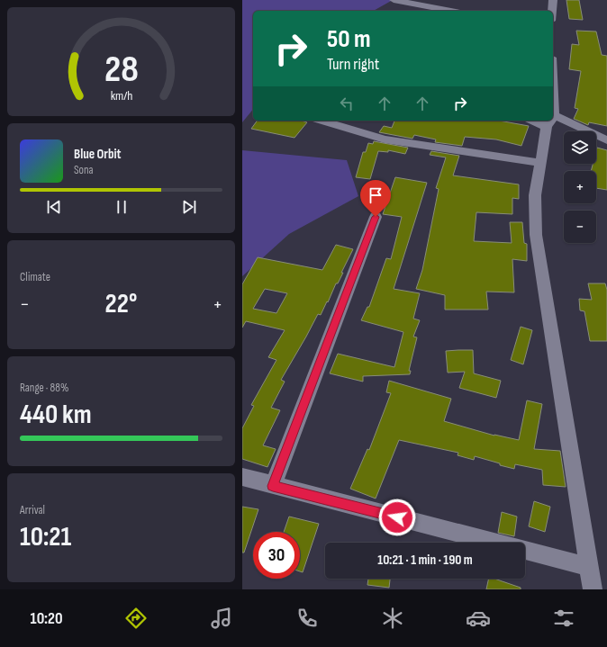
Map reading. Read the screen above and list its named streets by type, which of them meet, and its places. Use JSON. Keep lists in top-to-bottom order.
{
  "page": {
    "turn": ["50 m", "Turn right"],
    "map_buttons": ["+", "−"],
    "song": ["Blue Orbit", "Sona"],
    "tile": [
      "Climate",
      ["Range · 88%", "440 km"],
      ["Arrival", "10:21"]
    ],
    "heat": ["−", "22°", "+"],
    "limit": "30",
    "trip": "10:21 · 1 min · 190 m",
    "tabs": "10:20",
    "gauge": ["28", "km/h"]
  }
}
